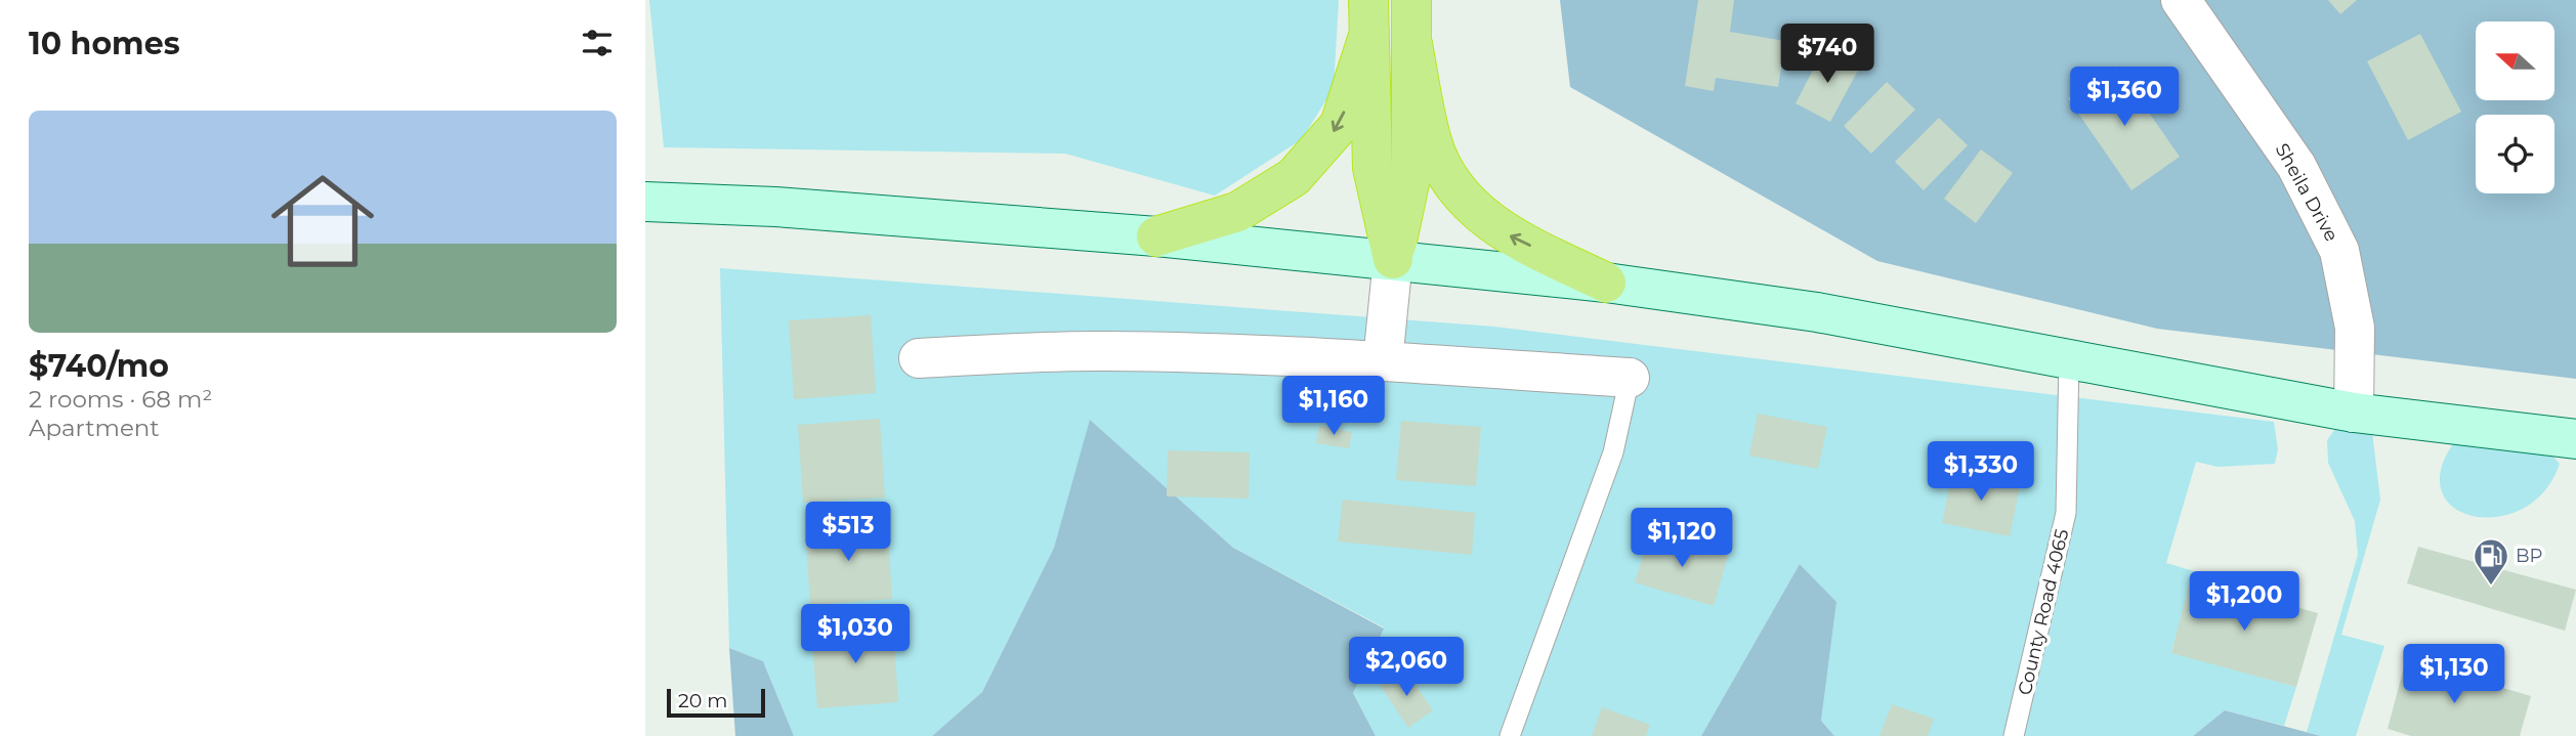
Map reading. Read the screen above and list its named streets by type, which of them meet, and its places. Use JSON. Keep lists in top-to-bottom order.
{
  "streets": {
    "street": ["Sheila Drive"],
    "lane": ["County Road 4065"]
  },
  "places": {
    "fuel station": ["BP"]
  },
  "scale_bar": "20 m",
  "north": "left",
  "page": {
    "heading": "10 homes",
    "price": [
      "$740",
      "$1,360",
      "$1,160",
      "$1,330",
      "$513",
      "$1,120",
      "$1,200",
      "$1,030",
      "$2,060",
      "$1,130"
    ],
    "list": [
      {
        "name": "$740/mo",
        "note": "2 rooms · 68 m² · Apartment"
      }
    ],
    "scale": "20 m"
  }
}
